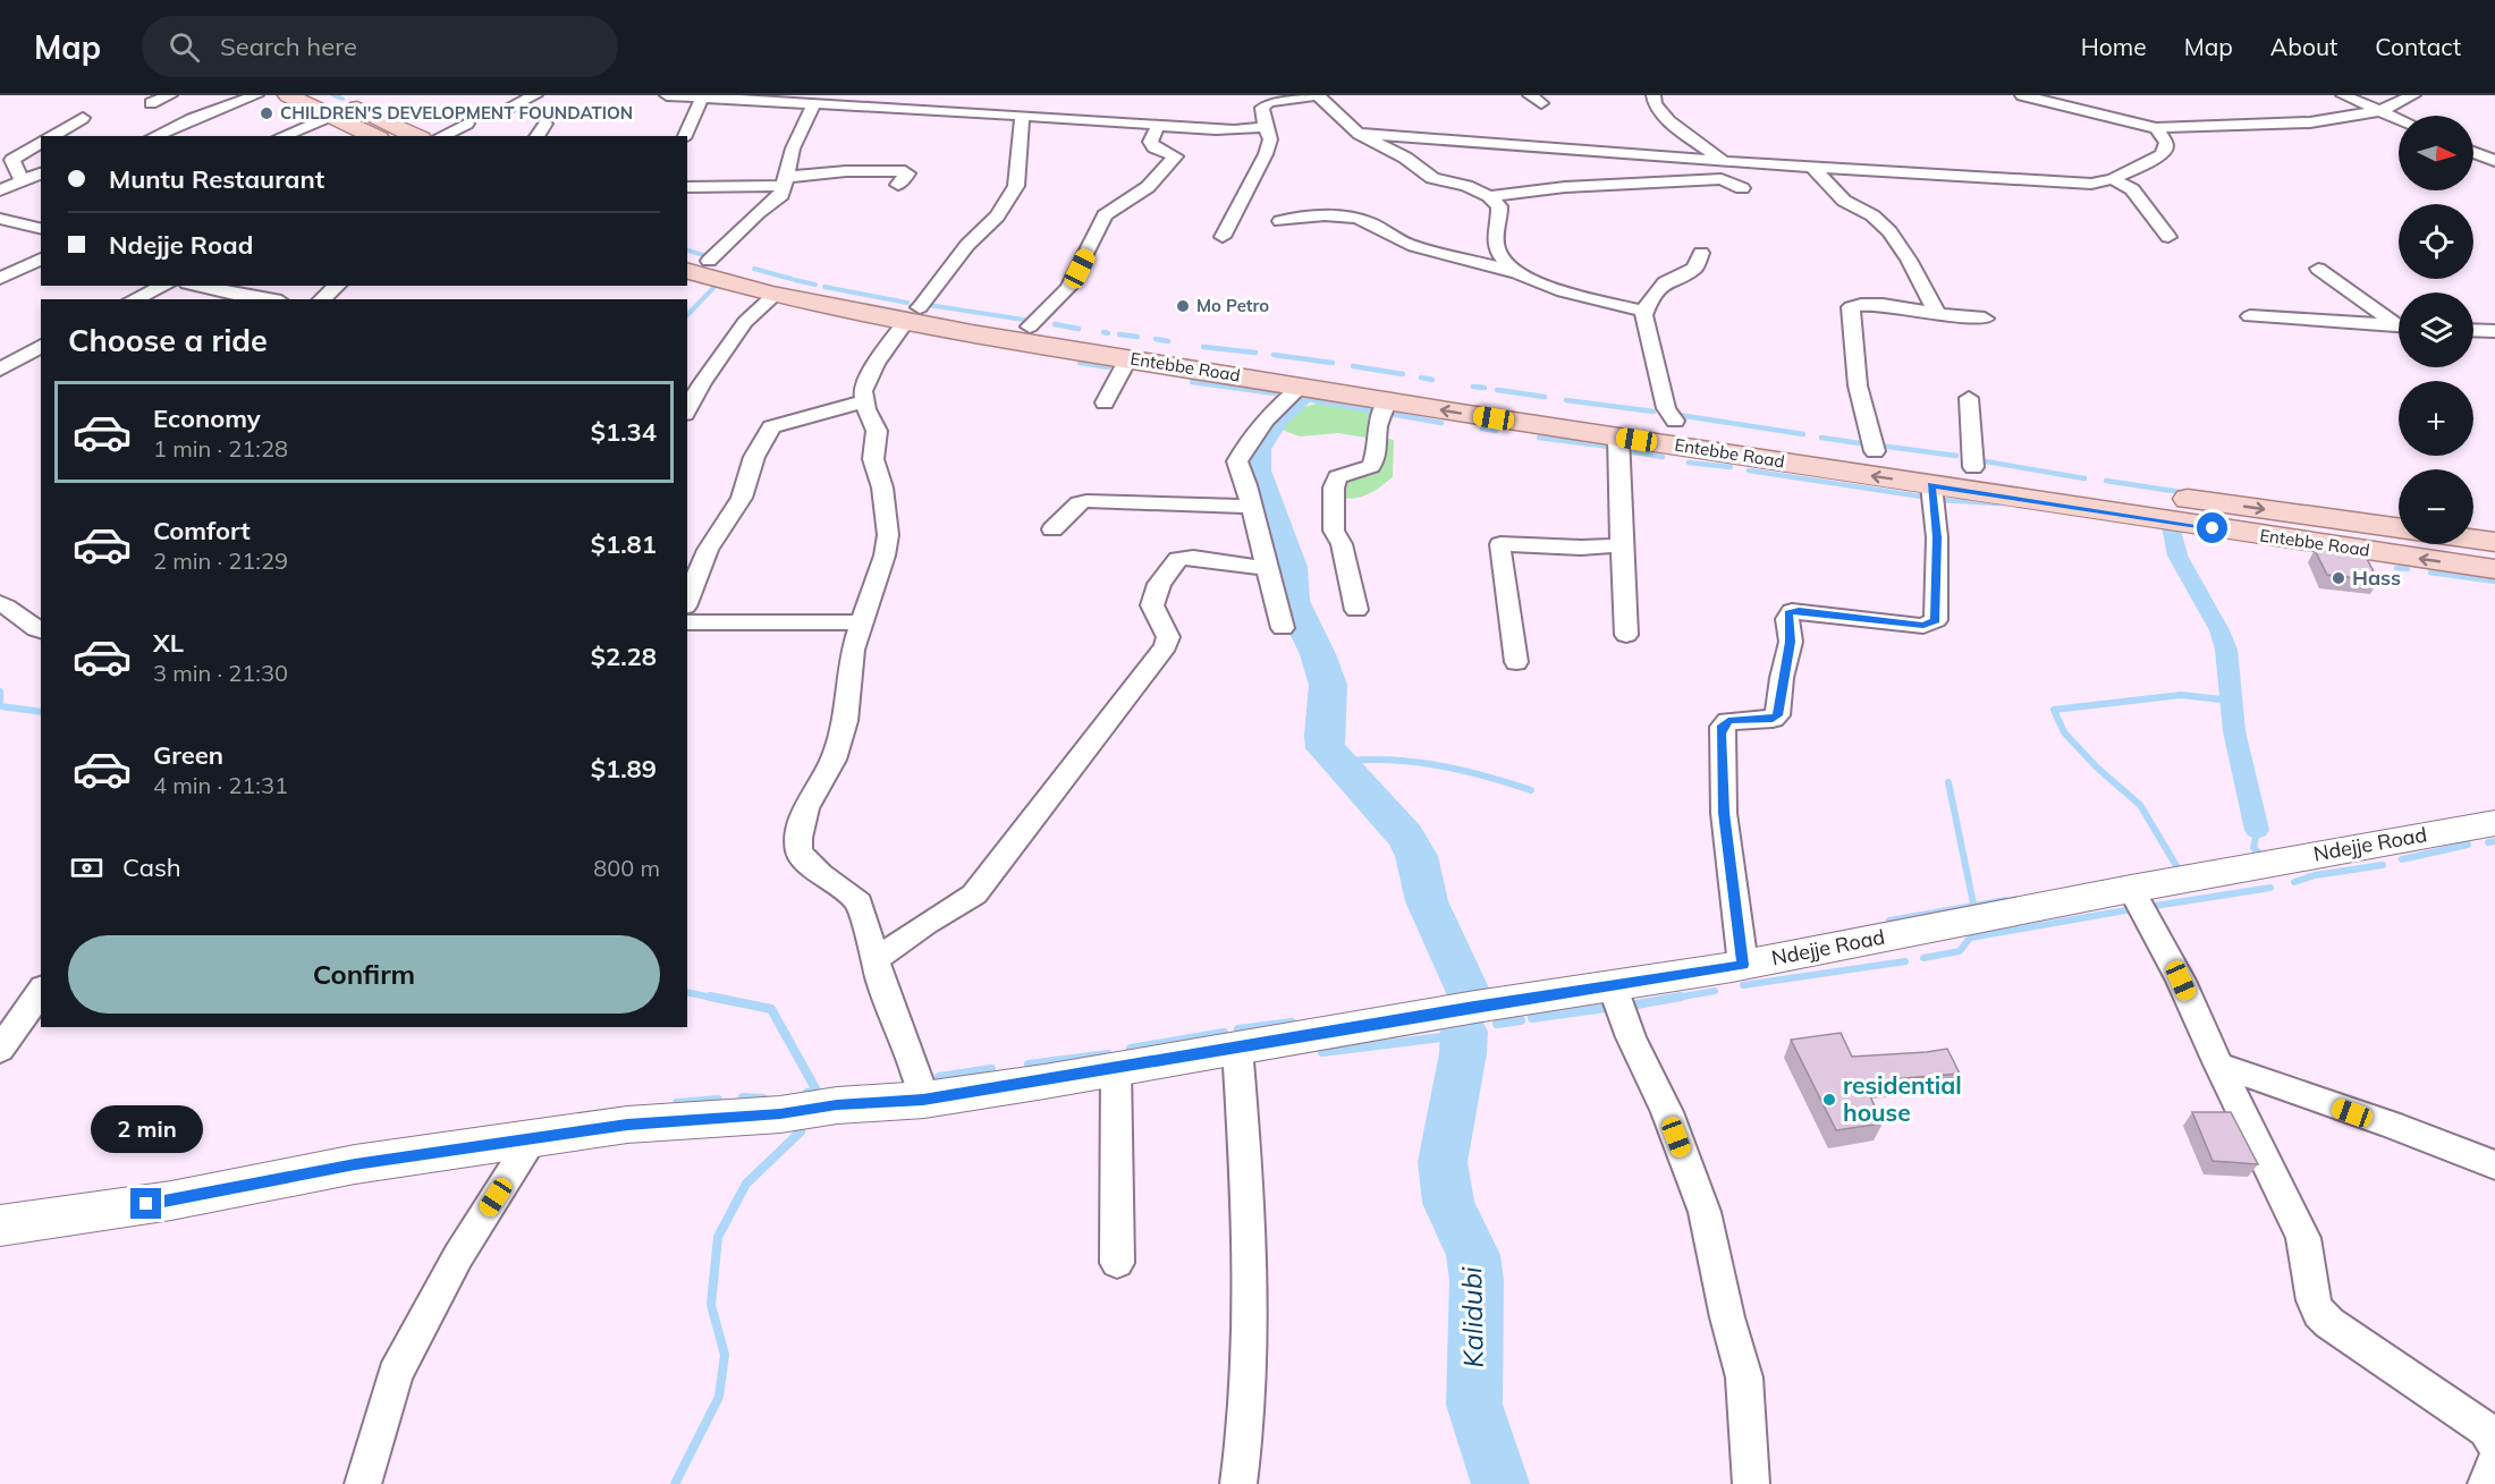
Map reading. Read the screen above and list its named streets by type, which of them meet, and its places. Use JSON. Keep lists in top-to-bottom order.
{
  "streets": {
    "main road": ["Entebbe Road"],
    "street": ["Ndejje Road"]
  },
  "water": ["Kalidubi"],
  "places": [
    "CHILDREN'S DEVELOPMENT FOUNDATION",
    "Mo Petro",
    "Hass",
    "residential house"
  ],
  "north": "right",
  "page": {
    "header": "Map",
    "search": "Search here",
    "nav": [
      "Home",
      "Map",
      "About",
      "Contact"
    ],
    "map_buttons": ["+", "−"],
    "banner": ["Muntu Restaurant", "Ndejje Road"],
    "heading": "Choose a ride",
    "list": [
      {
        "name": "Economy",
        "note": "1 min · 21:28",
        "value": "$1.34"
      },
      {
        "name": "Comfort",
        "note": "2 min · 21:29",
        "value": "$1.81"
      },
      {
        "name": "XL",
        "note": "3 min · 21:30",
        "value": "$2.28"
      },
      {
        "name": "Green",
        "note": "4 min · 21:31",
        "value": "$1.89"
      }
    ],
    "pay": ["Cash", "800 m"],
    "buttons": "Confirm",
    "bubble": "2 min"
  }
}
